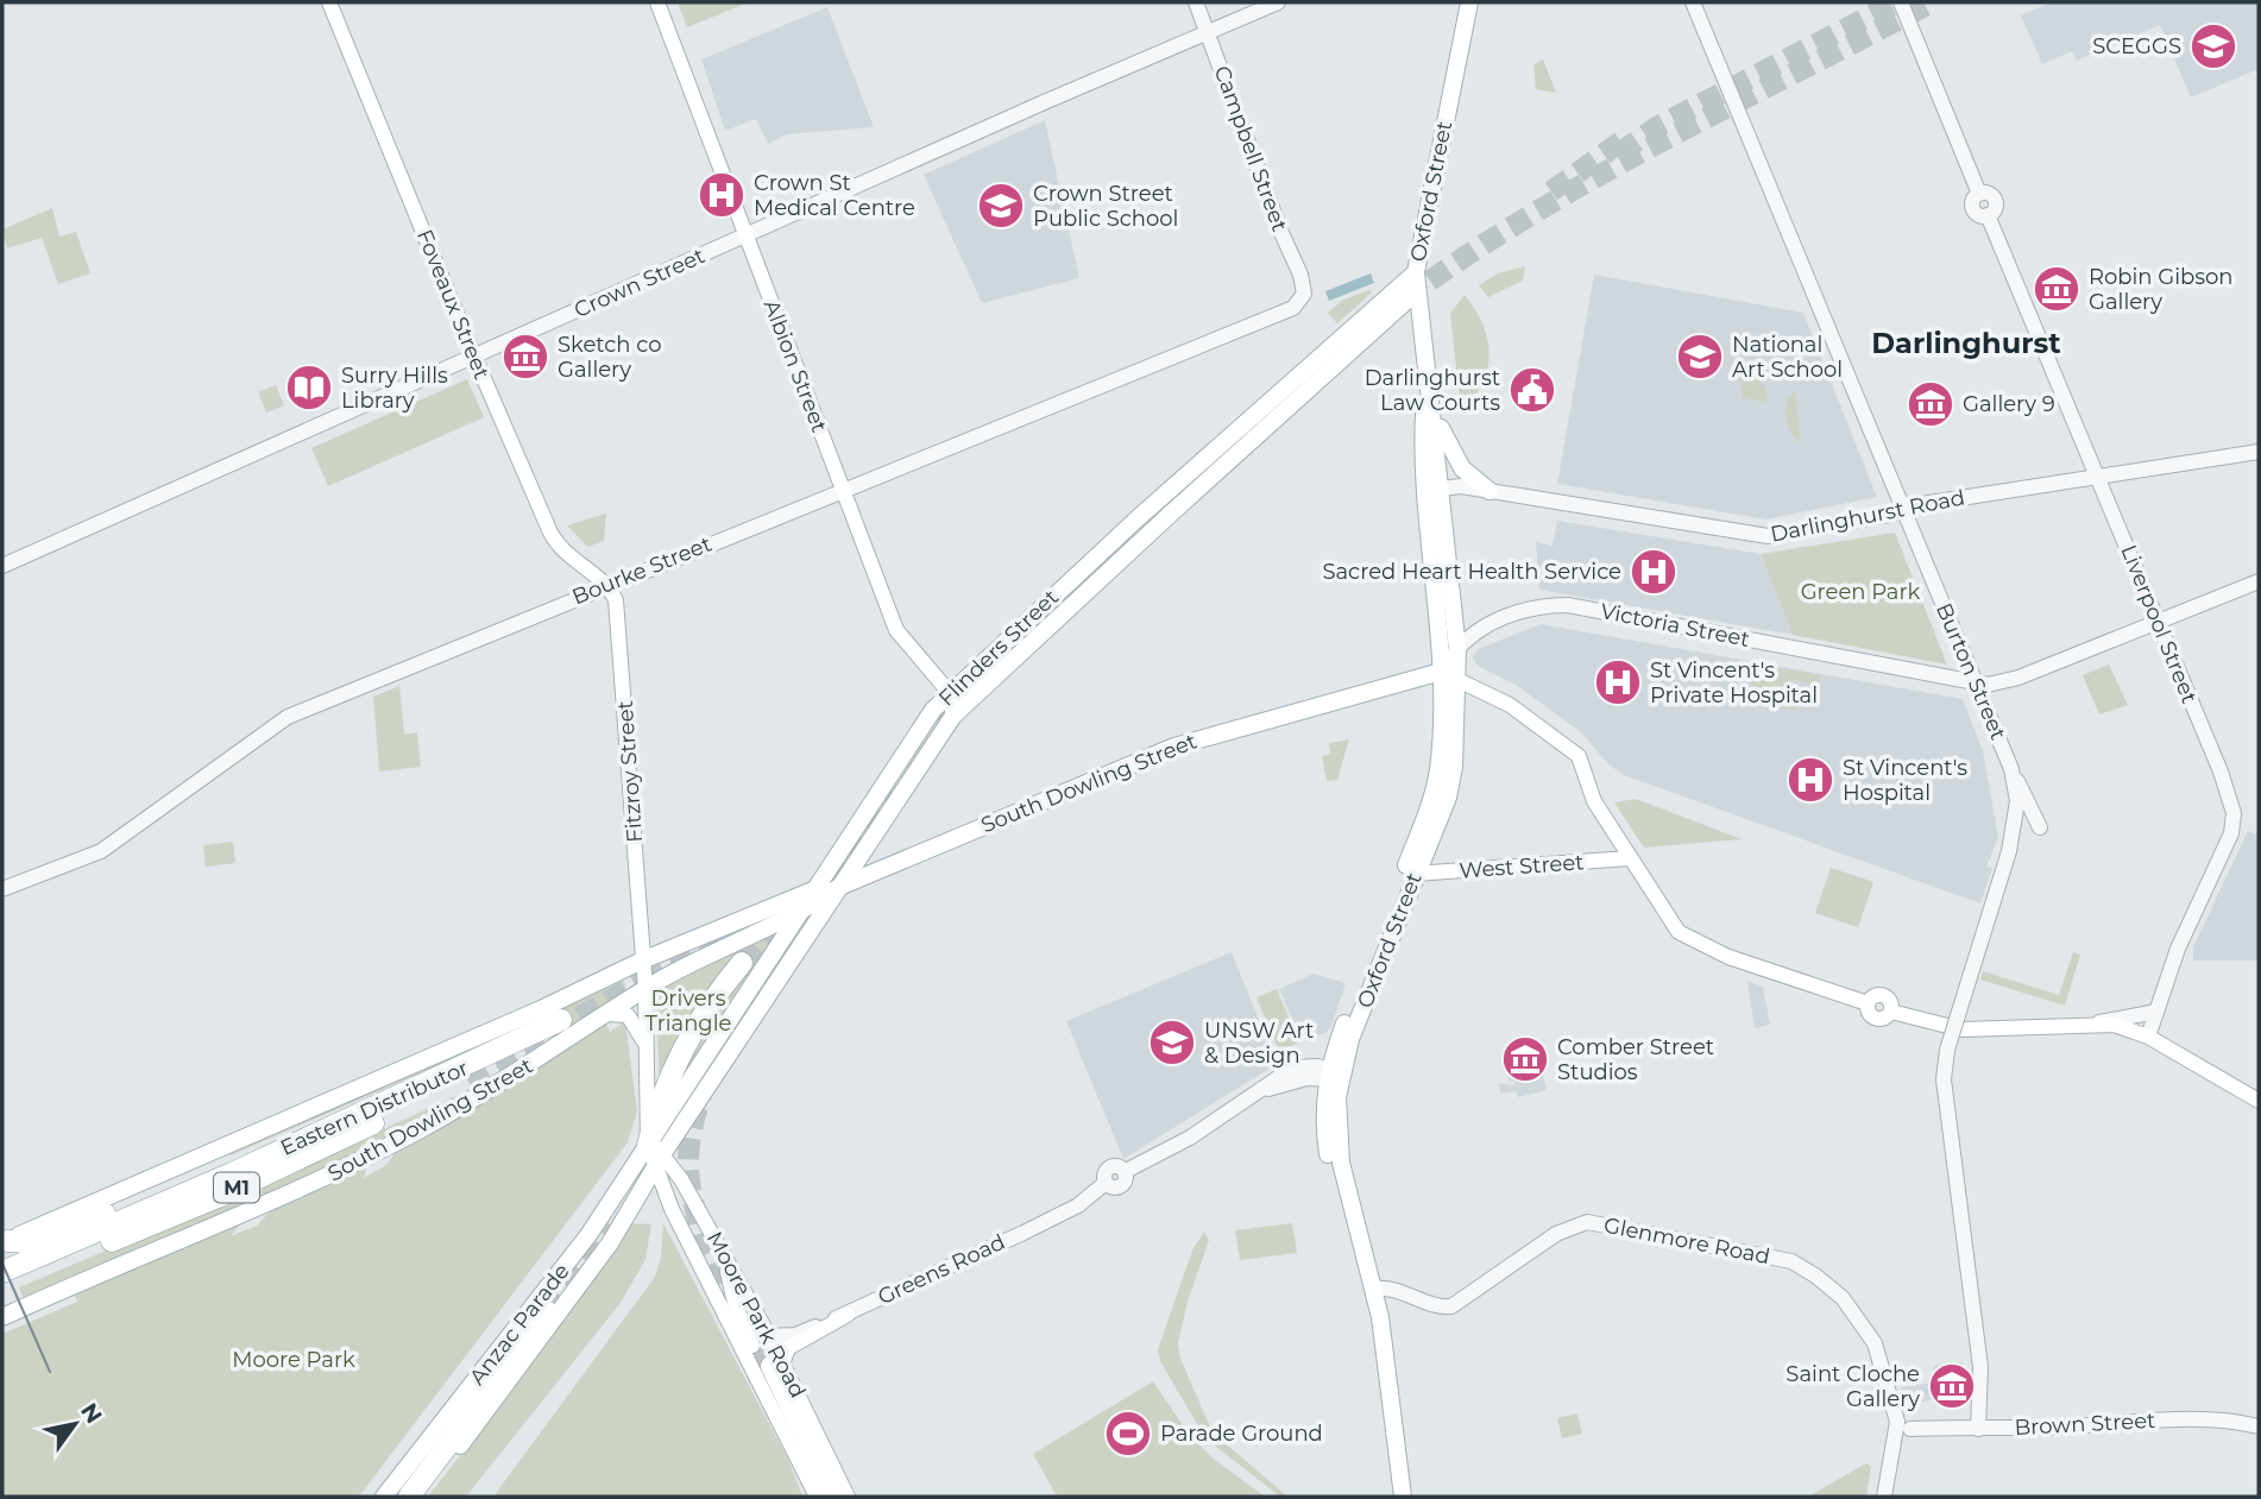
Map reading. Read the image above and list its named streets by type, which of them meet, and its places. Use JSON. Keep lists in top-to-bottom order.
{
  "streets": {
    "highway": ["Eastern Distributor", "M1"],
    "main road": [
      "Oxford Street",
      "Foveaux Street",
      "Albion Street",
      "Flinders Street",
      "Fitzroy Street",
      "South Dowling Street",
      "West Street",
      "Moore Park Road",
      "Anzac Parade"
    ],
    "street": [
      "Campbell Street",
      "Crown Street",
      "Darlinghurst Road",
      "Bourke Street",
      "Liverpool Street",
      "Victoria Street",
      "Burton Street",
      "Glenmore Road",
      "Greens Road",
      "Brown Street"
    ]
  },
  "crossings": [
    ["Campbell Street", "Crown Street"],
    ["Campbell Street", "Bourke Street"],
    ["Oxford Street", "Darlinghurst Road"],
    ["Oxford Street", "Victoria Street"],
    ["Oxford Street", "Flinders Street"],
    ["Oxford Street", "South Dowling Street"],
    ["Oxford Street", "West Street"],
    ["Oxford Street", "Glenmore Road"],
    ["Oxford Street", "Greens Road"],
    ["Crown Street", "Foveaux Street"],
    ["Crown Street", "Albion Street"],
    ["Foveaux Street", "Bourke Street"],
    ["Foveaux Street", "Fitzroy Street"],
    ["Albion Street", "Bourke Street"],
    ["Albion Street", "Flinders Street"],
    ["Darlinghurst Road", "Liverpool Street"],
    ["Darlinghurst Road", "Burton Street"],
    ["Bourke Street", "Fitzroy Street"],
    ["Liverpool Street", "Victoria Street"],
    ["Victoria Street", "Burton Street"],
    ["Victoria Street", "South Dowling Street"],
    ["Flinders Street", "South Dowling Street"],
    ["Flinders Street", "Moore Park Road"],
    ["Flinders Street", "Anzac Parade"],
    ["Burton Street", "Brown Street"],
    ["Fitzroy Street", "South Dowling Street"],
    ["Fitzroy Street", "Moore Park Road"],
    ["South Dowling Street", "M1"],
    ["South Dowling Street", "Moore Park Road"],
    ["Eastern Distributor", "M1"],
    ["Glenmore Road", "Brown Street"],
    ["Greens Road", "Moore Park Road"],
    ["Moore Park Road", "Anzac Parade"]
  ],
  "districts": ["Darlinghurst"],
  "parks": ["Green Park", "Drivers Triangle", "Moore Park"],
  "places": {
    "school or university": [
      "SCEGGS",
      "Crown Street Public School",
      "National Art School",
      "UNSW Art & Design"
    ],
    "hospital": [
      "Crown St Medical Centre",
      "Sacred Heart Health Service",
      "St Vincent's Private Hospital",
      "St Vincent's Hospital"
    ],
    "museum": [
      "Robin Gibson Gallery",
      "Sketch co Gallery",
      "Gallery 9",
      "Comber Street Studios",
      "Saint Cloche Gallery"
    ],
    "library": ["Surry Hills Library"],
    "public building": ["Darlinghurst Law Courts"],
    "sports": ["Parade Ground"]
  },
  "north": "top right"
}
